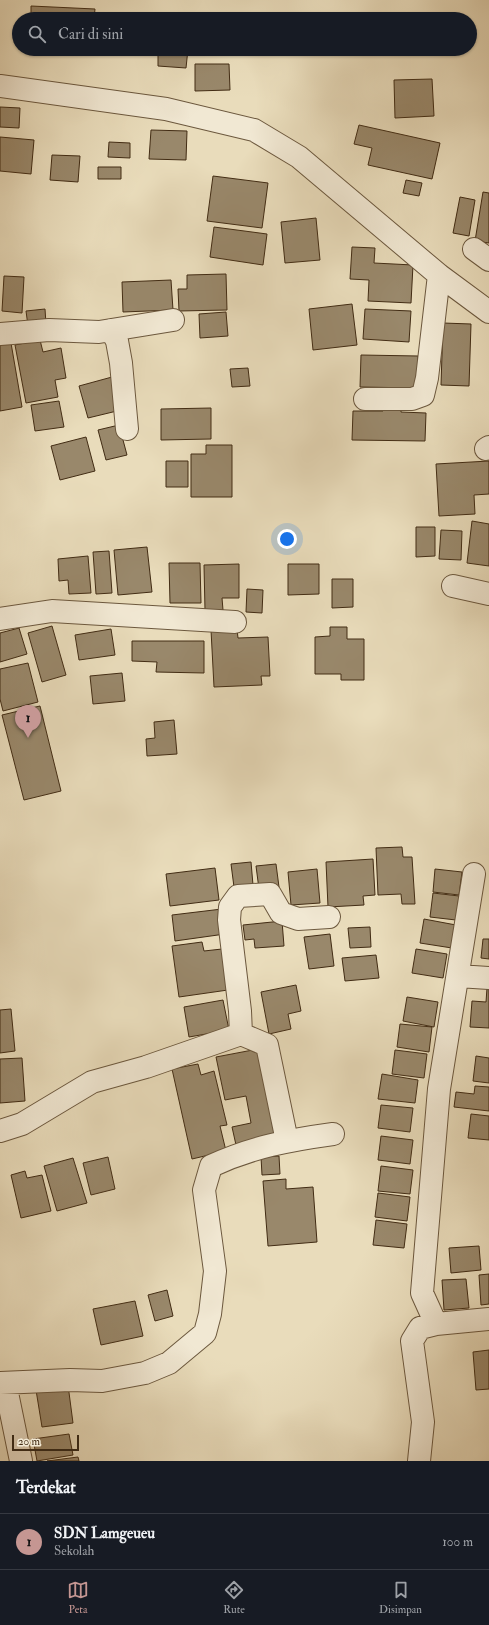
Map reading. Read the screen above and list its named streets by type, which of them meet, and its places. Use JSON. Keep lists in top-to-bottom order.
{
  "scale_bar": "20 m",
  "page": {
    "search": "Cari di sini",
    "pins": "1",
    "scale": "20 m",
    "heading": "Terdekat",
    "list": [
      {
        "mark": "1",
        "name": "SDN Lamgeueu",
        "note": "Sekolah",
        "value": "100 m"
      }
    ],
    "nav": ["Peta", "Rute", "Disimpan"]
  }
}
